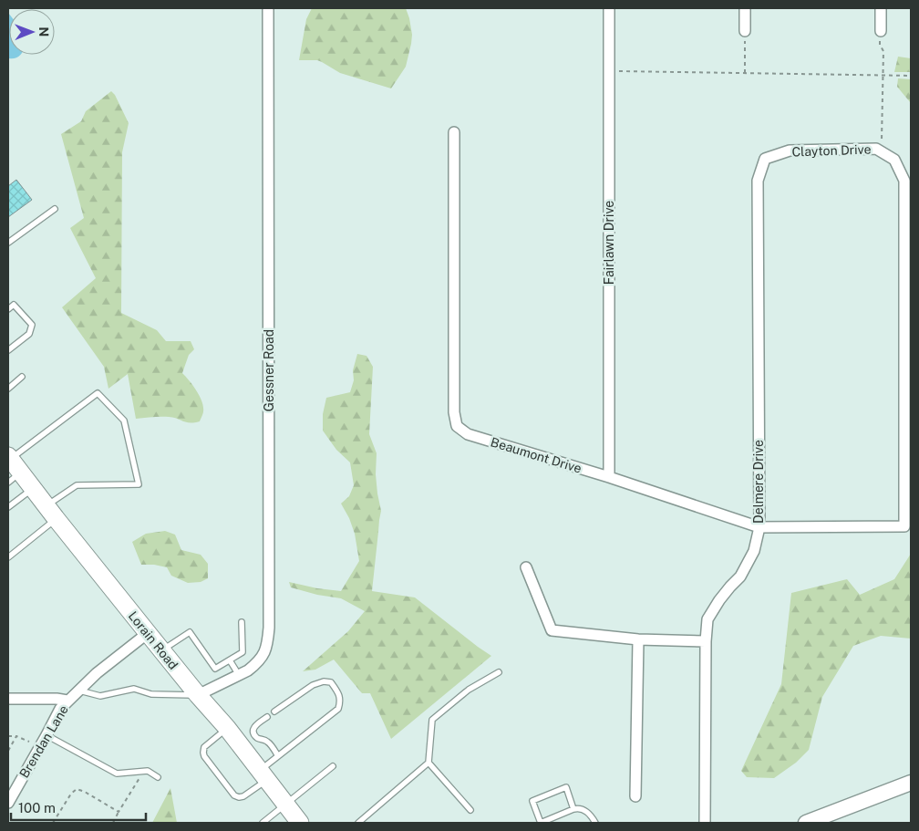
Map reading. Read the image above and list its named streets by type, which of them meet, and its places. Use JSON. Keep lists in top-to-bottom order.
{
  "streets": {
    "main road": ["Lorain Road"],
    "street": [
      "Clayton Drive",
      "Fairlawn Drive",
      "Gessner Road",
      "Beaumont Drive",
      "Delmere Drive",
      "Brendan Lane"
    ]
  },
  "crossings": [
    ["Clayton Drive", "Beaumont Drive"],
    ["Clayton Drive", "Delmere Drive"],
    ["Fairlawn Drive", "Beaumont Drive"],
    ["Gessner Road", "Lorain Road"],
    ["Beaumont Drive", "Delmere Drive"],
    ["Lorain Road", "Brendan Lane"]
  ],
  "scale_bar": "100 m",
  "north": "right"
}
